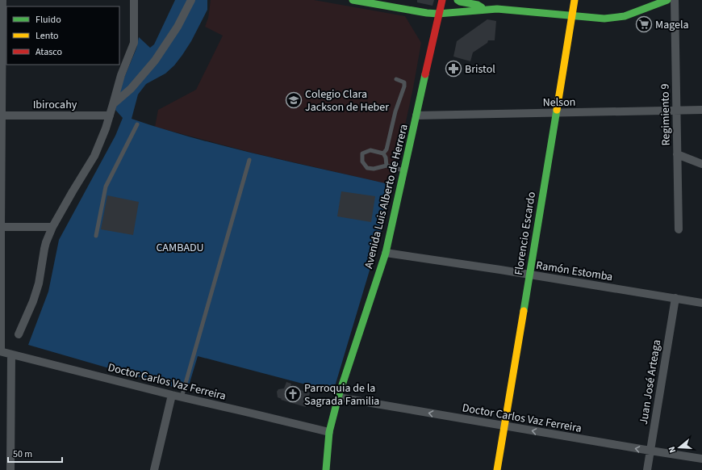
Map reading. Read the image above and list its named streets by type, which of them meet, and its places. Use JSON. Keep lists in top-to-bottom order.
{
  "streets": {
    "street": [
      "Nelson",
      "Ibirocahy",
      "Regimiento 9",
      "Avenida Luis Alberto de Herrera",
      "Florencio Escardo",
      "Ramón Estomba",
      "Doctor Carlos Vaz Ferreira",
      "Juan José Arteaga"
    ]
  },
  "crossings": [
    ["Nelson", "Regimiento 9"],
    ["Nelson", "Avenida Luis Alberto de Herrera"],
    ["Nelson", "Florencio Escardo"],
    ["Avenida Luis Alberto de Herrera", "Ramón Estomba"],
    ["Avenida Luis Alberto de Herrera", "Doctor Carlos Vaz Ferreira"],
    ["Florencio Escardo", "Ramón Estomba"],
    ["Florencio Escardo", "Doctor Carlos Vaz Ferreira"],
    ["Ramón Estomba", "Juan José Arteaga"],
    ["Doctor Carlos Vaz Ferreira", "Juan José Arteaga"]
  ],
  "one_way": ["Doctor Carlos Vaz Ferreira"],
  "parks": ["CAMBADU"],
  "places": {
    "supermarket": ["Magela"],
    "pharmacy": ["Bristol"],
    "school or university": ["Colegio Clara Jackson de Heber"],
    "church": ["Parroquia de la Sagrada Familia"]
  },
  "legend": ["Fluido", "Lento", "Atasco"],
  "scale_bar": "50 m",
  "north": "left"
}
